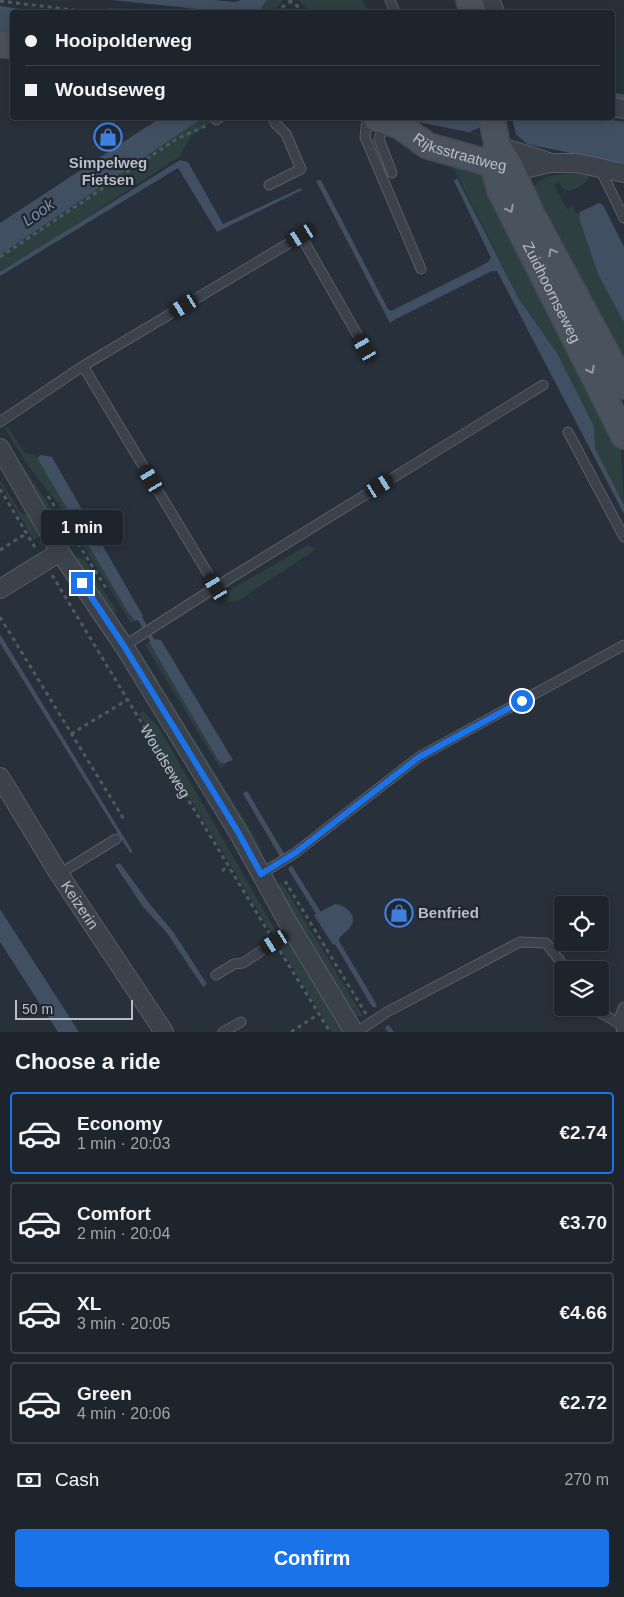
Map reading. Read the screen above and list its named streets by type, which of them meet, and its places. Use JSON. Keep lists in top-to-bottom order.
{
  "streets": {
    "main road": ["Rijksstraatweg", "Zuidhoornseweg"],
    "street": ["Woudseweg", "Keizerin"]
  },
  "crossings": [
    ["Rijksstraatweg", "Zuidhoornseweg"]
  ],
  "water": ["Look"],
  "places": {
    "shop": ["Simpelweg Fietsen", "Benfried"]
  },
  "scale_bar": "50 m",
  "page": {
    "banner": ["Hooipolderweg", "Woudseweg"],
    "bubble": "1 min",
    "scale": "50 m",
    "heading": "Choose a ride",
    "list": [
      {
        "name": "Economy",
        "note": "1 min · 20:03",
        "value": "€2.74"
      },
      {
        "name": "Comfort",
        "note": "2 min · 20:04",
        "value": "€3.70"
      },
      {
        "name": "XL",
        "note": "3 min · 20:05",
        "value": "€4.66"
      },
      {
        "name": "Green",
        "note": "4 min · 20:06",
        "value": "€2.72"
      }
    ],
    "pay": ["Cash", "270 m"],
    "buttons": "Confirm"
  }
}
